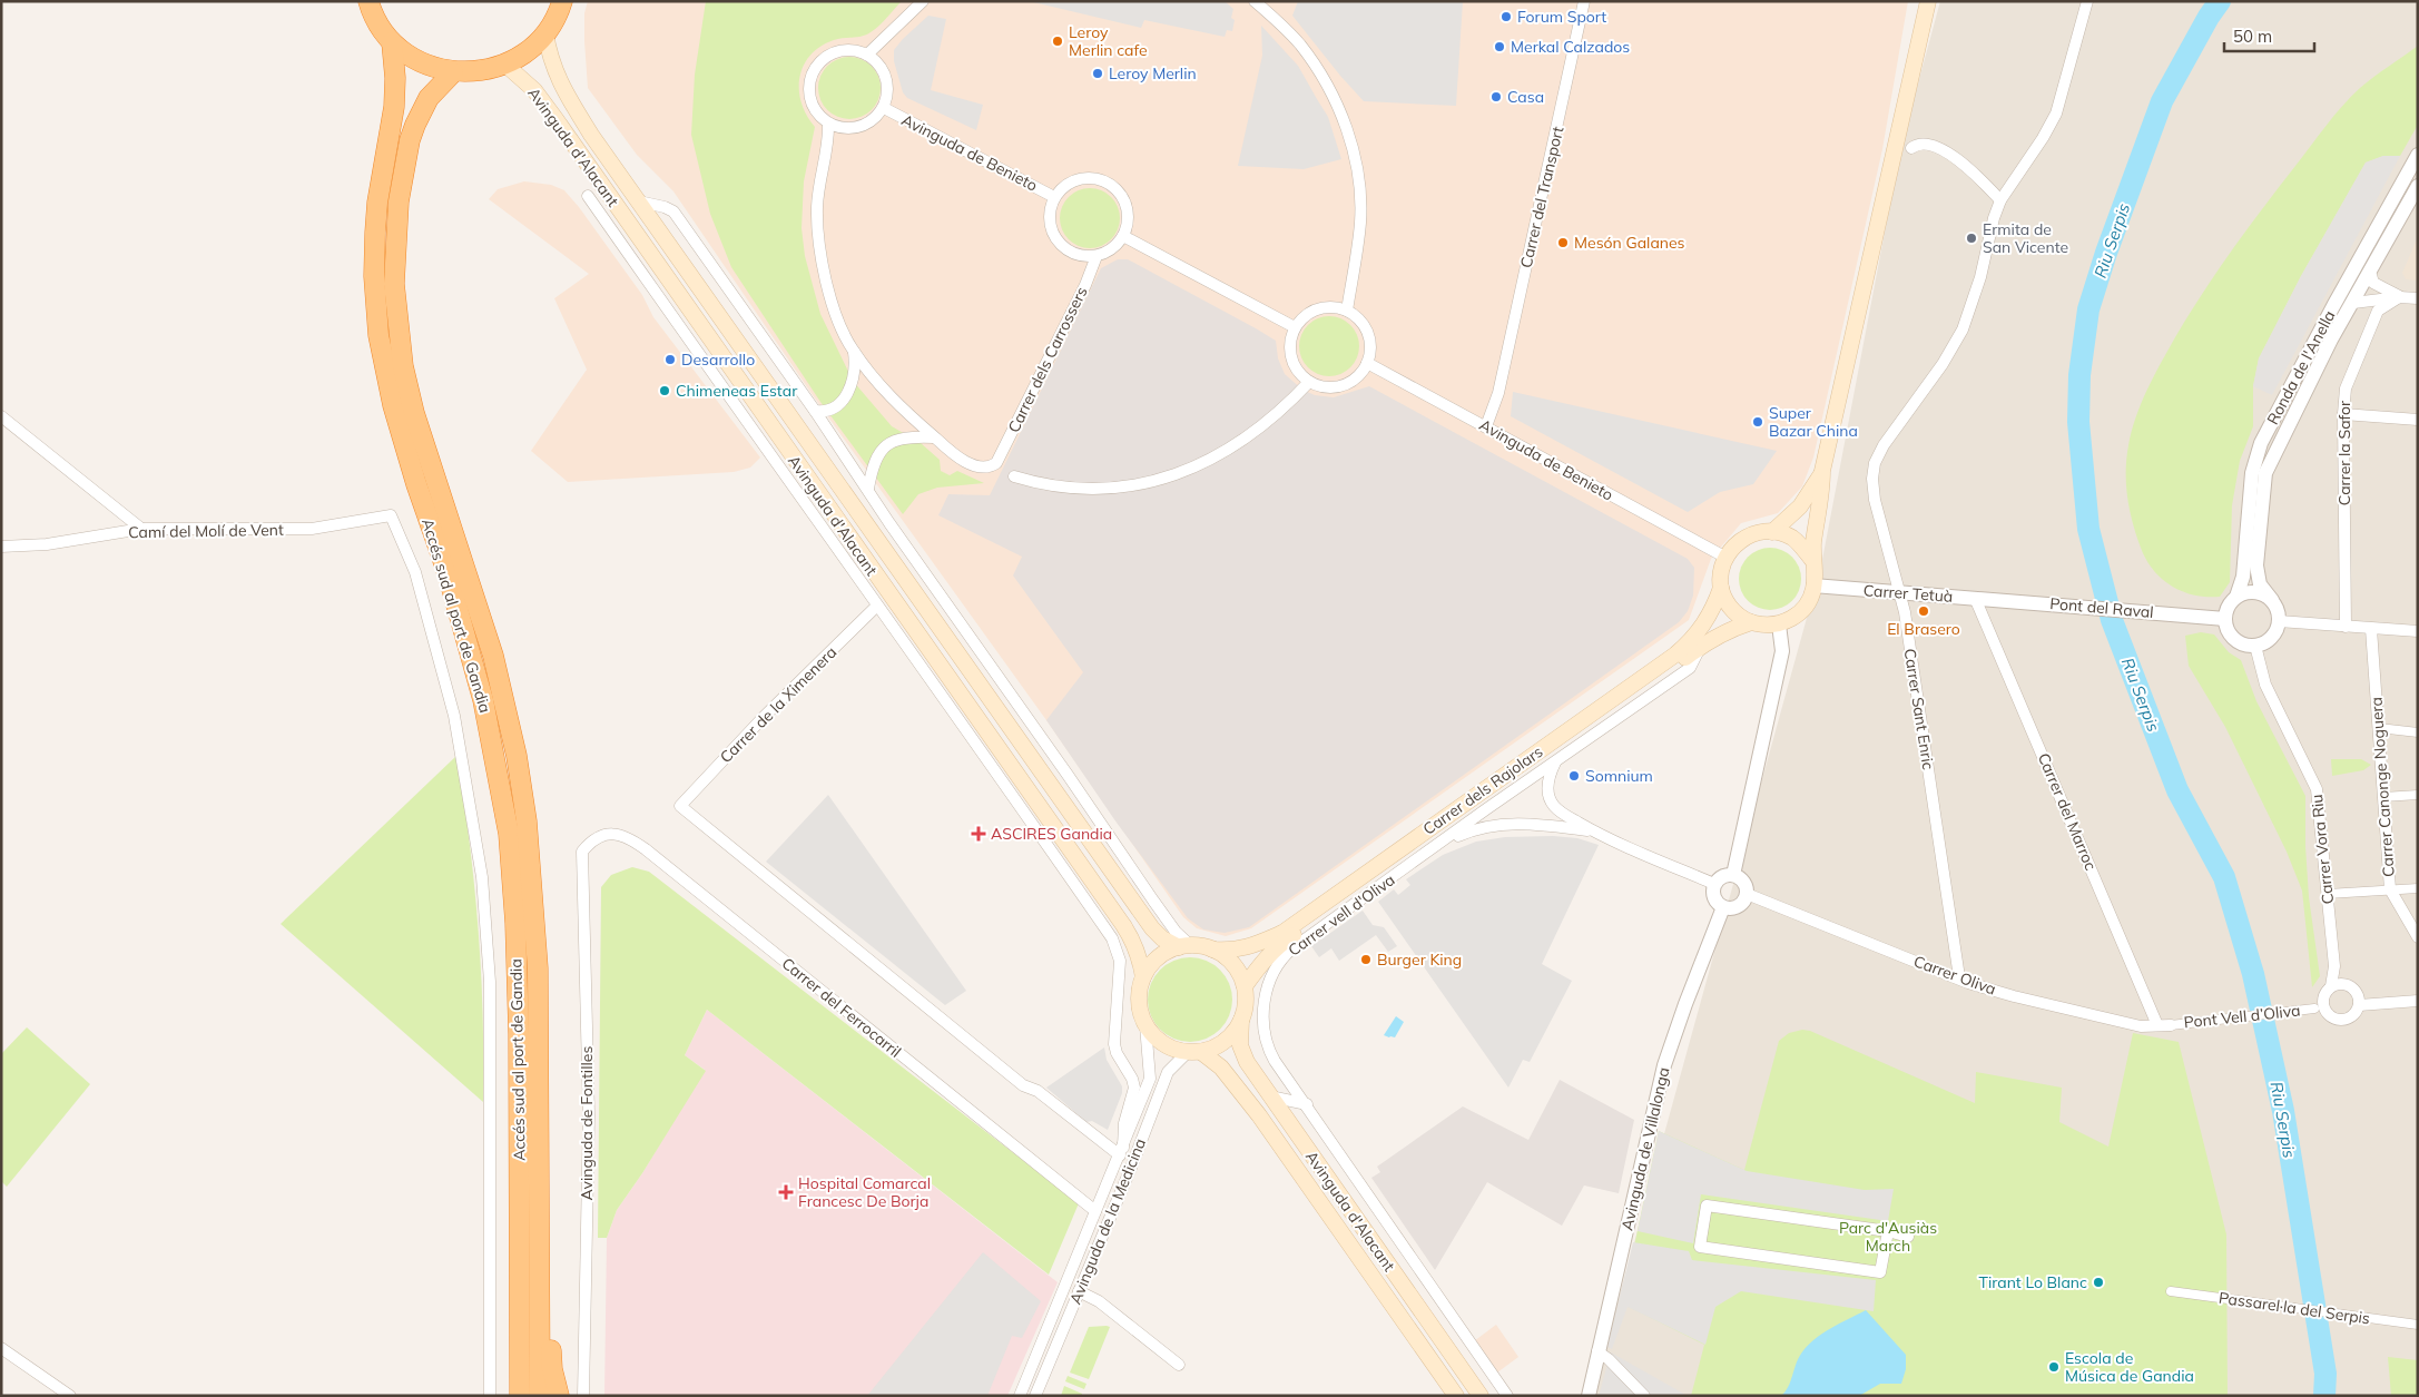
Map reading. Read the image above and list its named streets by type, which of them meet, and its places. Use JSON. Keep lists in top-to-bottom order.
{
  "streets": {
    "highway": ["Accés sud al port de Gandia"],
    "main road": ["Avinguda d'Alacant", "Carrer dels Rajolars"],
    "street": [
      "Avinguda de Benieto",
      "Carrer del Transport",
      "Carrer dels Carrossers",
      "Ronda de l'Anella",
      "Carrer la Safor",
      "Camí del Molí de Vent",
      "Carrer Tetuà",
      "Pont del Raval",
      "Carrer de la Ximenera",
      "Carrer Sant Enric",
      "Carrer Canonge Noguera",
      "Carrer del Marroc",
      "Carrer Vora Riu",
      "Carrer vell d'Oliva",
      "Carrer Oliva",
      "Carrer del Ferrocarril",
      "Pont Vell d’Oliva",
      "Avinguda de Fontilles",
      "Avinguda de Villalonga",
      "Avinguda de la Medicina",
      "Passarel·la del Serpis"
    ]
  },
  "crossings": [
    ["Avinguda d'Alacant", "Carrer de la Ximenera"],
    ["Avinguda d'Alacant", "Carrer dels Rajolars"],
    ["Avinguda d'Alacant", "Avinguda de la Medicina"],
    ["Avinguda de Benieto", "Carrer del Transport"],
    ["Avinguda de Benieto", "Carrer dels Carrossers"],
    ["Avinguda de Benieto", "Carrer Tetuà"],
    ["Avinguda de Benieto", "Carrer dels Rajolars"],
    ["Ronda de l'Anella", "Pont del Raval"],
    ["Ronda de l'Anella", "Carrer Vora Riu"],
    ["Carrer Tetuà", "Pont del Raval"],
    ["Carrer Tetuà", "Carrer Sant Enric"],
    ["Carrer Tetuà", "Carrer dels Rajolars"],
    ["Carrer Tetuà", "Carrer del Marroc"],
    ["Pont del Raval", "Carrer Vora Riu"],
    ["Carrer de la Ximenera", "Avinguda de la Medicina"],
    ["Carrer Sant Enric", "Carrer Oliva"],
    ["Carrer dels Rajolars", "Carrer vell d'Oliva"],
    ["Carrer dels Rajolars", "Avinguda de la Medicina"],
    ["Carrer del Marroc", "Carrer Oliva"],
    ["Carrer Vora Riu", "Pont Vell d’Oliva"],
    ["Carrer Oliva", "Pont Vell d’Oliva"],
    ["Carrer Oliva", "Avinguda de Villalonga"],
    ["Carrer del Ferrocarril", "Avinguda de Fontilles"],
    ["Carrer del Ferrocarril", "Avinguda de la Medicina"]
  ],
  "water": ["Riu Serpis"],
  "parks": ["Parc d'Ausiàs March"],
  "places": {
    "other": [
      "Forum Sport",
      "Leroy Merlin cafe",
      "Merkal Calzados",
      "Leroy Merlin",
      "Casa",
      "Ermita de San Vicente",
      "Mesón Galanes",
      "Desarrollo",
      "Chimeneas Estar",
      "Super Bazar China",
      "El Brasero",
      "Somnium",
      "Burger King",
      "Tirant Lo Blanc",
      "Escola de Música de Gandia"
    ],
    "health": ["ASCIRES Gandia", "Hospital Comarcal Francesc De Borja"]
  },
  "scale_bar": "50 m"
}
